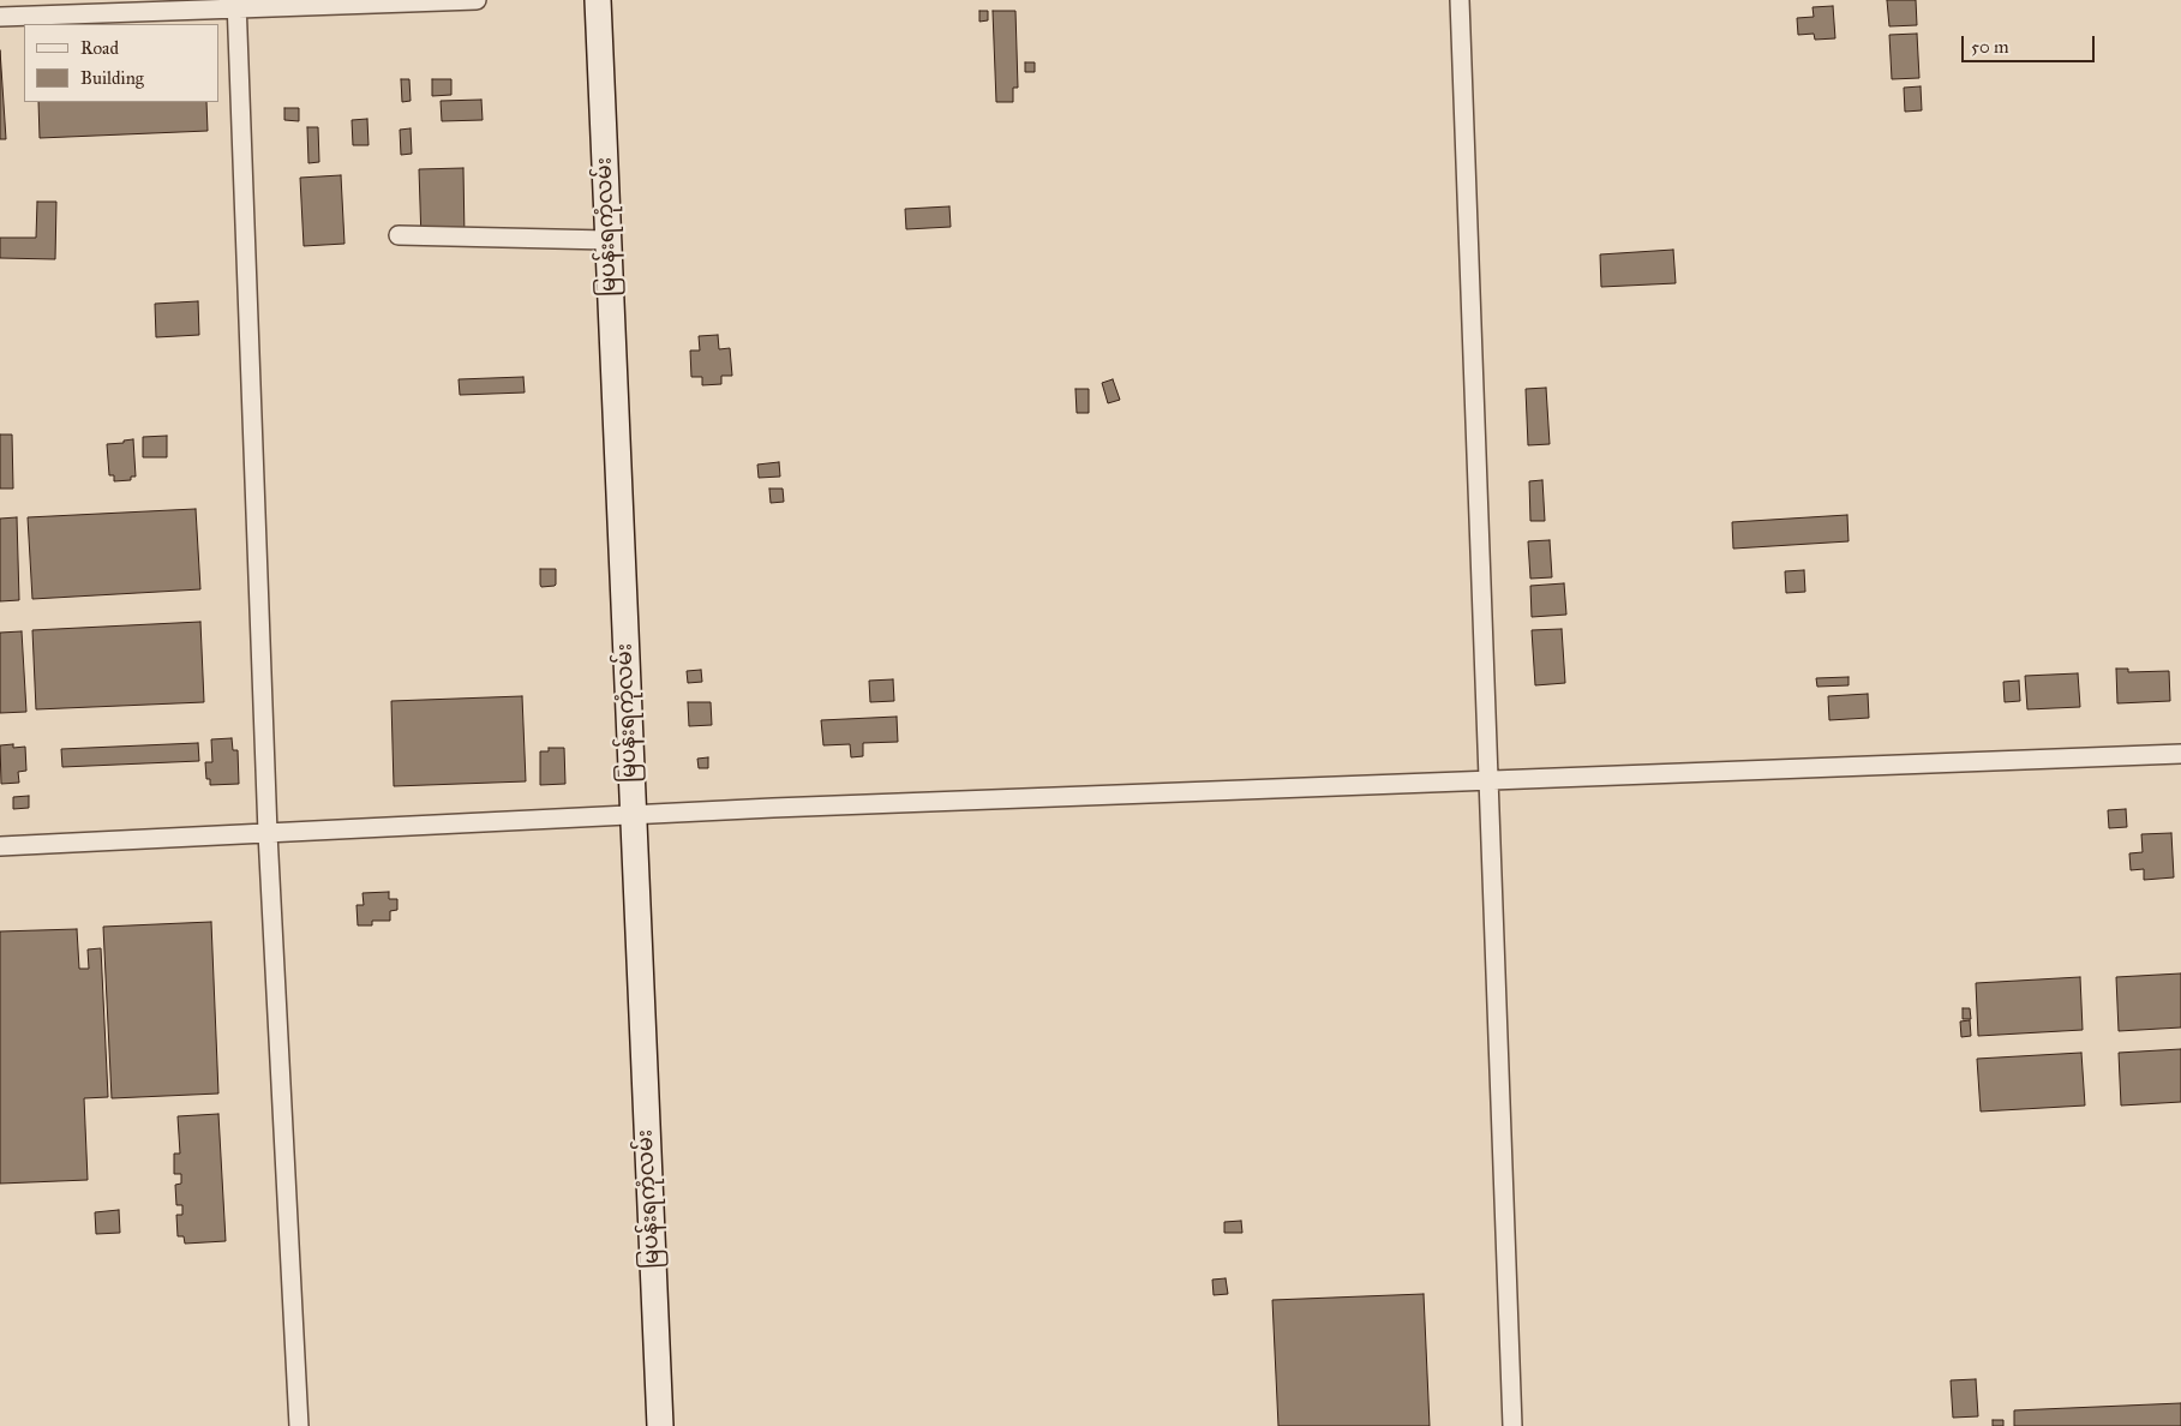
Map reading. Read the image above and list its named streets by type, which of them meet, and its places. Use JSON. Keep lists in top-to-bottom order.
{
  "streets": {
    "street": ["မြပန်းရကုံလမ်း"]
  },
  "legend": ["Road", "Building"],
  "scale_bar": "50 m"
}
